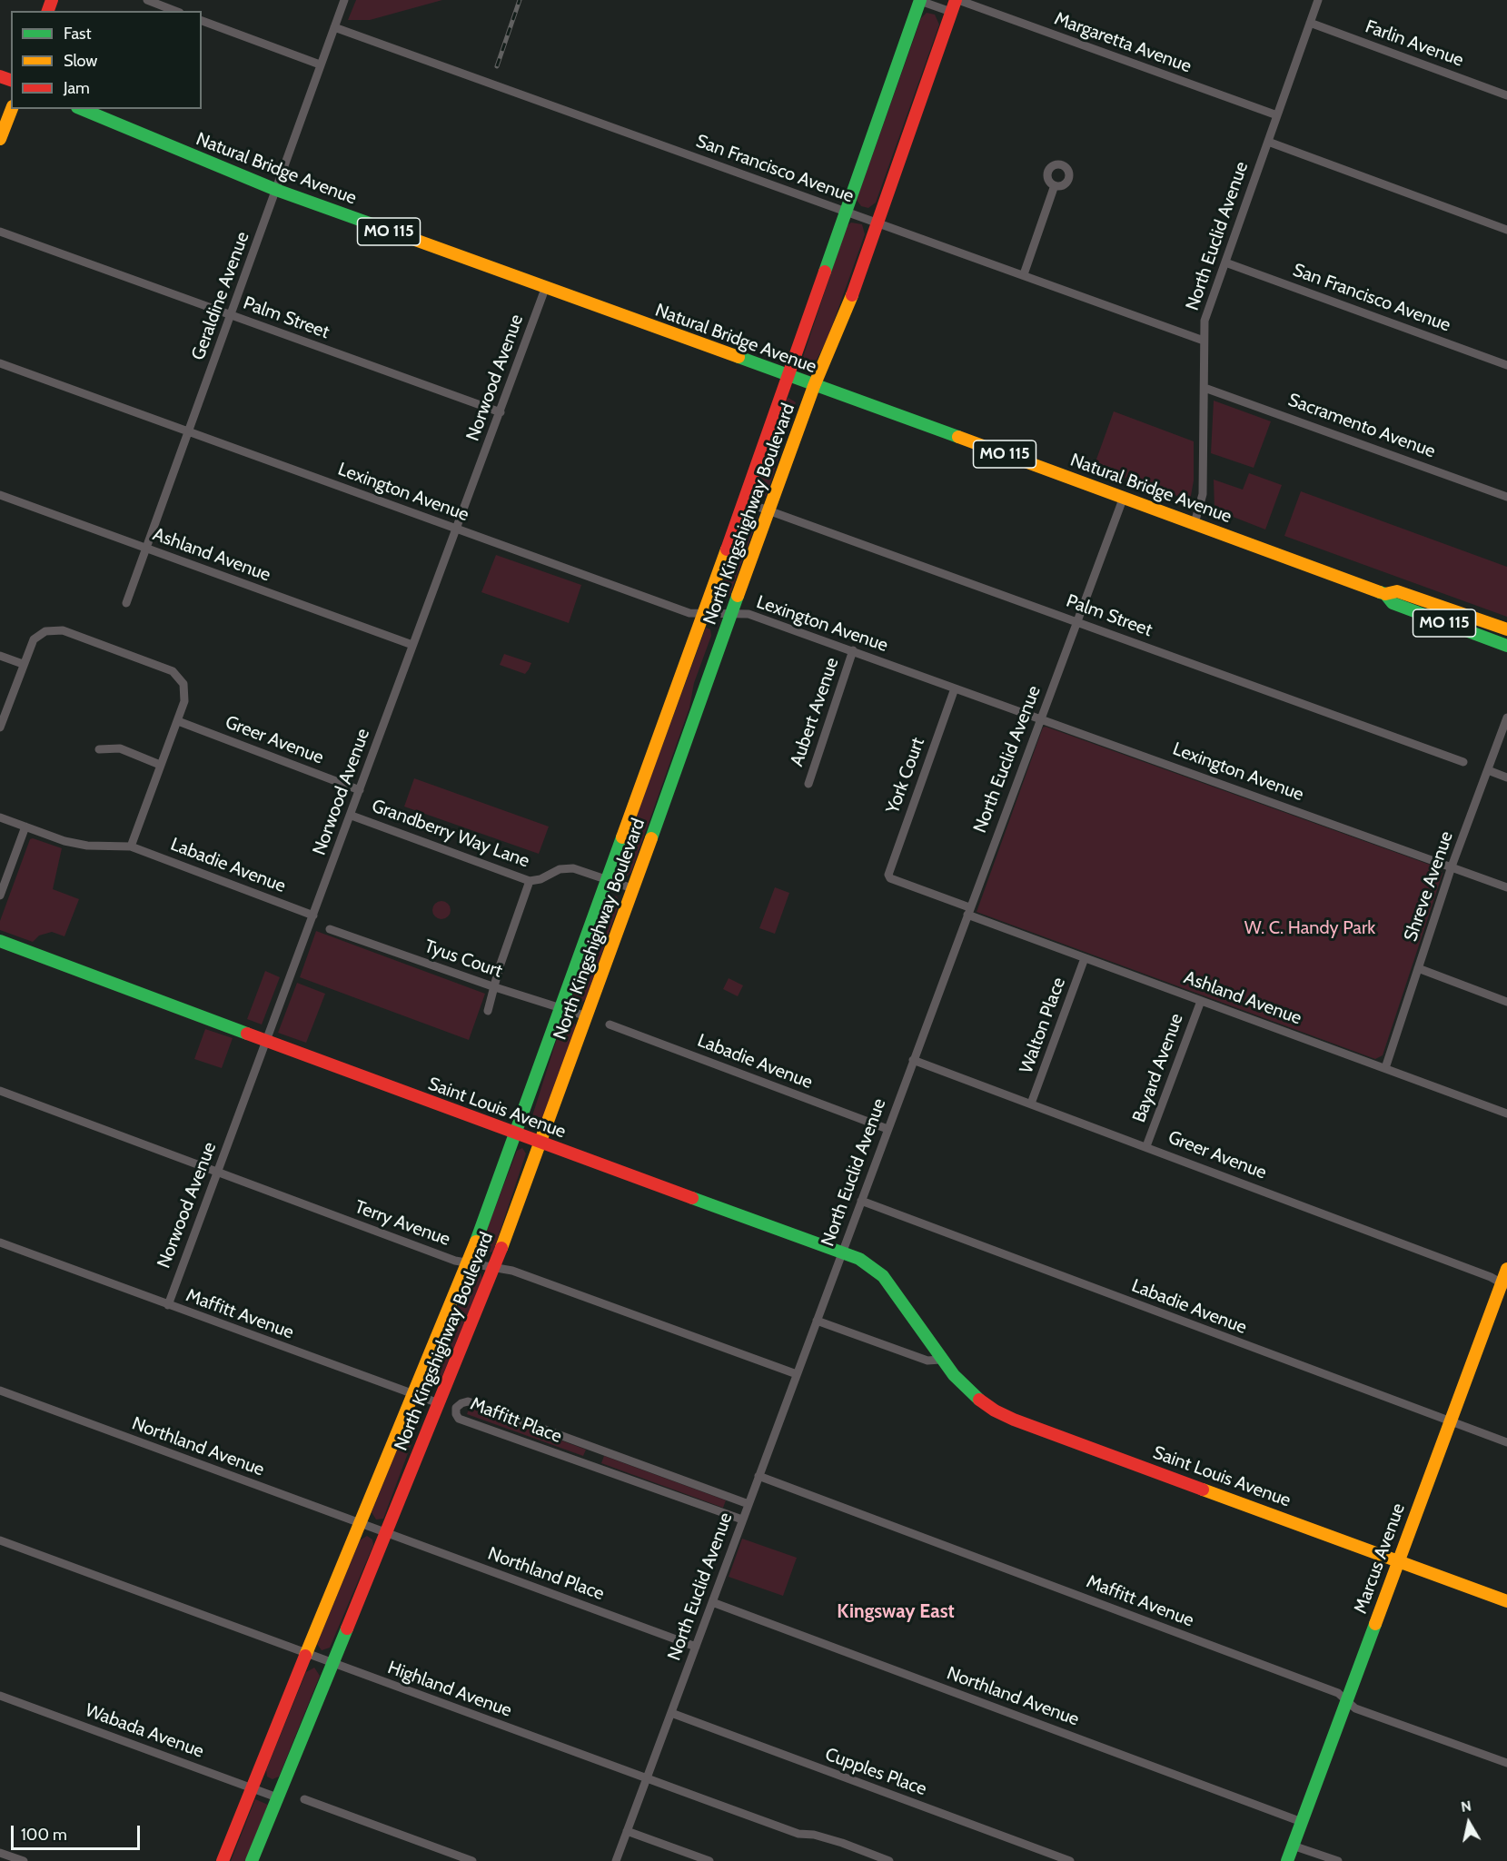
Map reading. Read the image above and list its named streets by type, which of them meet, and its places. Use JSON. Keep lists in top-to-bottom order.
{
  "streets": {
    "main road": [
      "Natural Bridge Avenue",
      "MO 115",
      "North Kingshighway Boulevard",
      "Saint Louis Avenue",
      "Marcus Avenue"
    ],
    "street": [
      "Margaretta Avenue",
      "Farlin Avenue",
      "San Francisco Avenue",
      "North Euclid Avenue",
      "Geraldine Avenue",
      "Palm Street",
      "Norwood Avenue",
      "Sacramento Avenue",
      "Lexington Avenue",
      "Ashland Avenue",
      "Aubert Avenue",
      "Greer Avenue",
      "York Court",
      "Grandberry Way Lane",
      "Labadie Avenue",
      "Shreve Avenue",
      "Tyus Court",
      "Walton Place",
      "Bayard Avenue",
      "Terry Avenue",
      "Maffitt Avenue",
      "Maffitt Place",
      "Northland Avenue",
      "Northland Place",
      "Highland Avenue",
      "Wabada Avenue",
      "Cupples Place"
    ]
  },
  "crossings": [
    ["Margaretta Avenue", "North Euclid Avenue"],
    ["Margaretta Avenue", "North Kingshighway Boulevard"],
    ["Farlin Avenue", "North Euclid Avenue"],
    ["Natural Bridge Avenue", "North Euclid Avenue"],
    ["Natural Bridge Avenue", "Geraldine Avenue"],
    ["Natural Bridge Avenue", "Norwood Avenue"],
    ["Natural Bridge Avenue", "North Kingshighway Boulevard"],
    ["San Francisco Avenue", "North Euclid Avenue"],
    ["San Francisco Avenue", "Geraldine Avenue"],
    ["San Francisco Avenue", "North Kingshighway Boulevard"],
    ["North Euclid Avenue", "Palm Street"],
    ["North Euclid Avenue", "Sacramento Avenue"],
    ["North Euclid Avenue", "Lexington Avenue"],
    ["North Euclid Avenue", "Ashland Avenue"],
    ["North Euclid Avenue", "Greer Avenue"],
    ["North Euclid Avenue", "Labadie Avenue"],
    ["North Euclid Avenue", "Saint Louis Avenue"],
    ["North Euclid Avenue", "Terry Avenue"],
    ["North Euclid Avenue", "Maffitt Avenue"],
    ["North Euclid Avenue", "Maffitt Place"],
    ["North Euclid Avenue", "Northland Avenue"],
    ["North Euclid Avenue", "Northland Place"],
    ["North Euclid Avenue", "Highland Avenue"],
    ["North Euclid Avenue", "Cupples Place"],
    ["Geraldine Avenue", "Palm Street"],
    ["Geraldine Avenue", "Lexington Avenue"],
    ["Geraldine Avenue", "Ashland Avenue"],
    ["Palm Street", "Norwood Avenue"],
    ["Palm Street", "North Kingshighway Boulevard"],
    ["Norwood Avenue", "Lexington Avenue"],
    ["Norwood Avenue", "Ashland Avenue"],
    ["Norwood Avenue", "Greer Avenue"],
    ["Norwood Avenue", "Grandberry Way Lane"],
    ["Norwood Avenue", "Labadie Avenue"],
    ["Norwood Avenue", "Saint Louis Avenue"],
    ["Norwood Avenue", "Terry Avenue"],
    ["Norwood Avenue", "Maffitt Avenue"],
    ["Lexington Avenue", "North Kingshighway Boulevard"],
    ["Lexington Avenue", "Aubert Avenue"],
    ["Lexington Avenue", "York Court"],
    ["Lexington Avenue", "Shreve Avenue"],
    ["North Kingshighway Boulevard", "Grandberry Way Lane"],
    ["North Kingshighway Boulevard", "Tyus Court"],
    ["North Kingshighway Boulevard", "Saint Louis Avenue"],
    ["North Kingshighway Boulevard", "Terry Avenue"],
    ["North Kingshighway Boulevard", "Maffitt Avenue"],
    ["North Kingshighway Boulevard", "Northland Avenue"],
    ["North Kingshighway Boulevard", "Northland Place"],
    ["North Kingshighway Boulevard", "Highland Avenue"],
    ["North Kingshighway Boulevard", "Wabada Avenue"],
    ["Ashland Avenue", "York Court"],
    ["Ashland Avenue", "Shreve Avenue"],
    ["Ashland Avenue", "Walton Place"],
    ["Ashland Avenue", "Bayard Avenue"],
    ["Greer Avenue", "Walton Place"],
    ["Greer Avenue", "Bayard Avenue"],
    ["Greer Avenue", "Marcus Avenue"],
    ["Labadie Avenue", "Marcus Avenue"],
    ["Saint Louis Avenue", "Marcus Avenue"],
    ["Maffitt Avenue", "Marcus Avenue"],
    ["Northland Avenue", "Marcus Avenue"],
    ["Northland Avenue", "Northland Place"]
  ],
  "districts": ["Kingsway East"],
  "parks": ["W. C. Handy Park"],
  "legend": ["Fast", "Slow", "Jam"],
  "scale_bar": "100 m",
  "north": "top"
}
